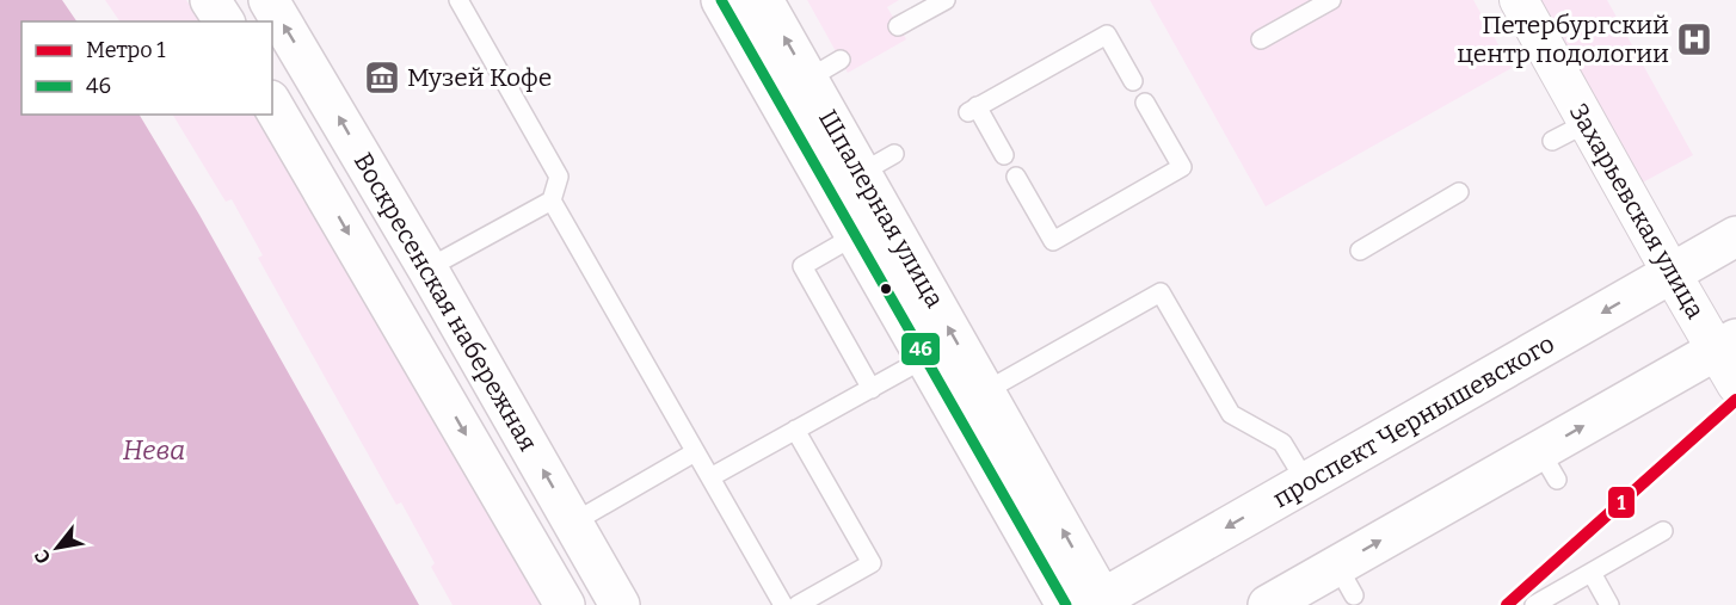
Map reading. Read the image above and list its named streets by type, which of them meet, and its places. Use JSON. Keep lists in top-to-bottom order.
{
  "streets": {
    "street": [
      "Шпалерная улица",
      "Захарьевская улица",
      "Воскресенская набережная",
      "проспект Чернышевского"
    ]
  },
  "crossings": [
    ["Шпалерная улица", "проспект Чернышевского"],
    ["Захарьевская улица", "проспект Чернышевского"]
  ],
  "water": ["Нева"],
  "places": {
    "hospital": ["Петербургский центр подологии"],
    "museum": ["Музей Кофе"]
  },
  "lines": ["transit line 46", "metro line 1"],
  "legend": ["Метро 1", "46"],
  "north": "bottom left"
}
